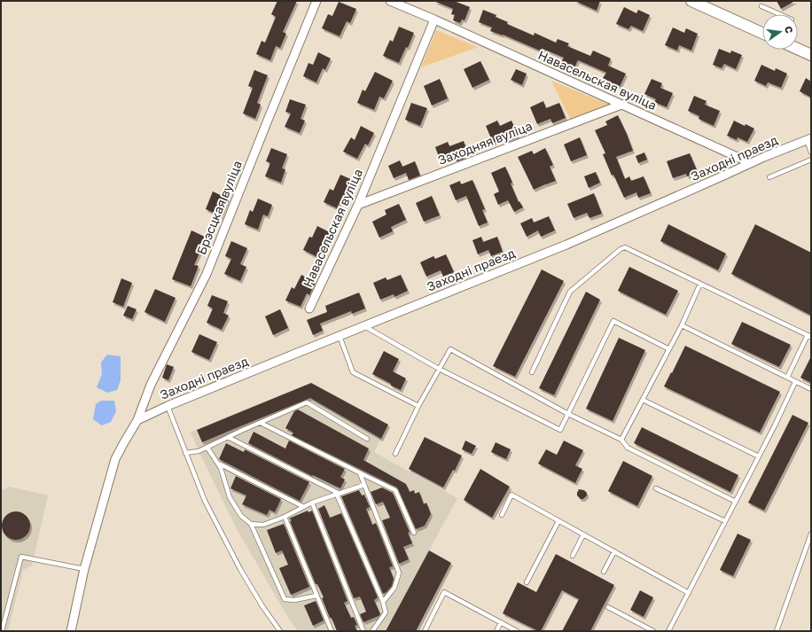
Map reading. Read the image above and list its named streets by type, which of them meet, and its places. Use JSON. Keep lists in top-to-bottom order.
{
  "streets": {
    "street": [
      "Навасельская вуліца",
      "Заходняя вуліца",
      "Заходні праезд",
      "Брэсцкая вуліца"
    ]
  },
  "crossings": [
    ["Навасельская вуліца", "Заходняя вуліца"],
    ["Навасельская вуліца", "Заходні праезд"],
    ["Заходні праезд", "Брэсцкая вуліца"]
  ],
  "north": "right"
}
